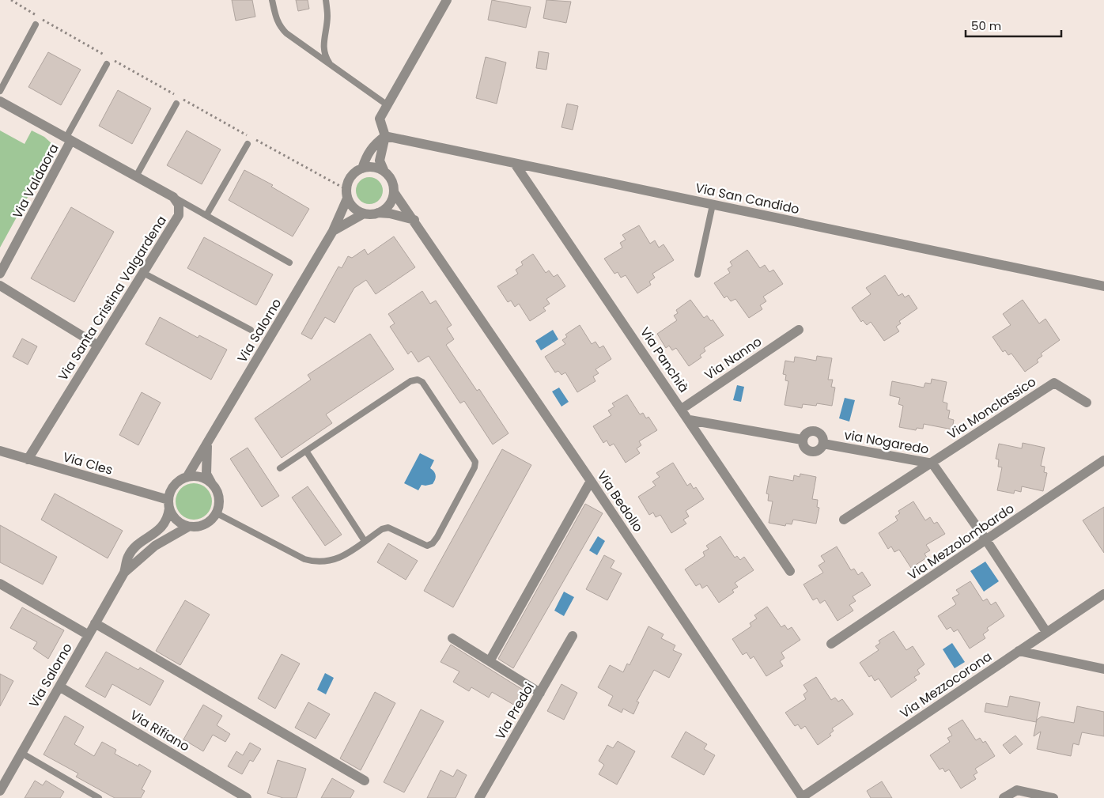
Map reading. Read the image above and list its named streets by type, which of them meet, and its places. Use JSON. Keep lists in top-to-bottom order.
{
  "streets": {
    "street": [
      "Via Valdaora",
      "Via San Candido",
      "Via Santa Cristina Valgardena",
      "Via Salorno",
      "Via Nanno",
      "Via Panchià",
      "Via Monclassico",
      "via Nogaredo",
      "Via Cles",
      "Via Bedollo",
      "Via Mezzolombardo",
      "Via Mezzocorona",
      "Via Predoi",
      "Via Rifiano"
    ]
  },
  "crossings": [
    ["Via San Candido", "Via Panchià"],
    ["Via Santa Cristina Valgardena", "Via Cles"],
    ["Via Salorno", "Via Cles"],
    ["Via Salorno", "Via Bedollo"],
    ["Via Salorno", "Via Rifiano"],
    ["Via Nanno", "Via Panchià"],
    ["Via Monclassico", "via Nogaredo"],
    ["via Nogaredo", "Via Mezzolombardo"],
    ["via Nogaredo", "Via Mezzocorona"],
    ["Via Bedollo", "Via Mezzocorona"]
  ],
  "scale_bar": "50 m"
}
